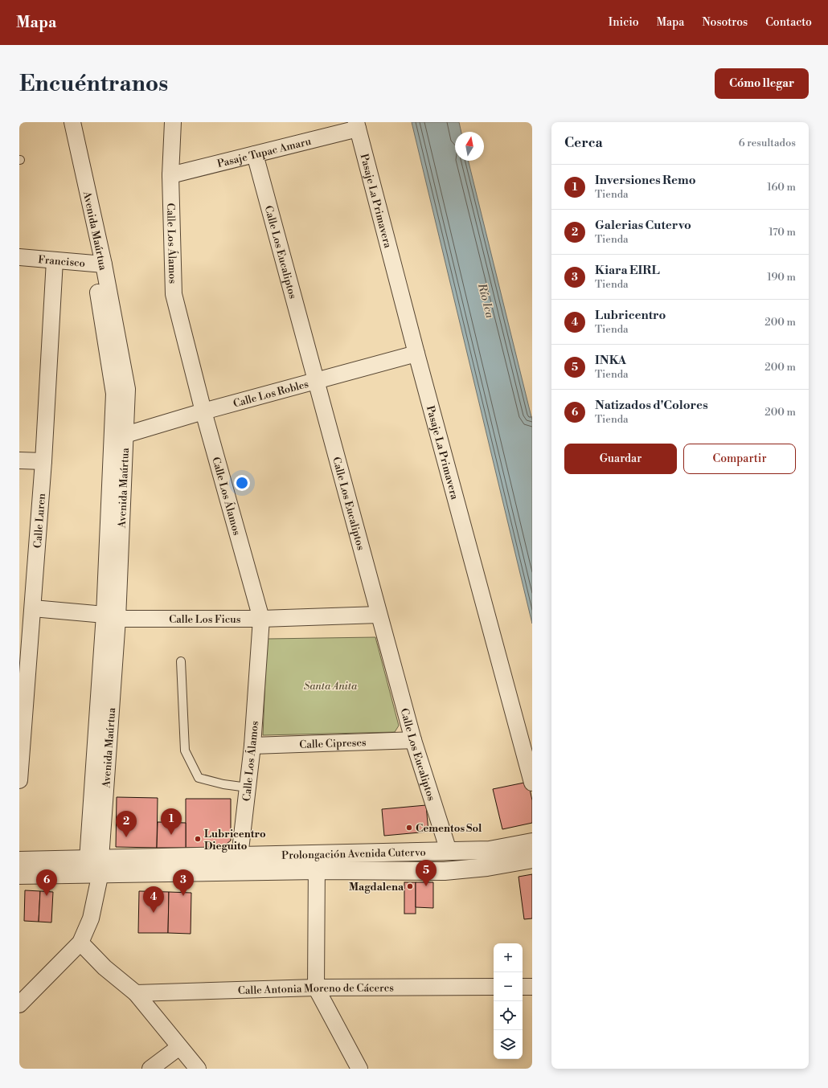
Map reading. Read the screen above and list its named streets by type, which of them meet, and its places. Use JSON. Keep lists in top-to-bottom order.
{
  "streets": {
    "street": [
      "Pasaje Tupac Amaru",
      "Pasaje La Primavera",
      "Avenida Maúrtua",
      "Calle Los Álamos",
      "Calle Los Eucaliptos",
      "Francisco",
      "Calle Los Robles",
      "Calle Luren",
      "Calle Los Ficus",
      "Calle Cipreses",
      "Prolongación Avenida Cutervo",
      "Calle Antonia Moreno de Cáceres"
    ]
  },
  "crossings": [
    ["Pasaje Tupac Amaru", "Pasaje La Primavera"],
    ["Pasaje Tupac Amaru", "Calle Los Álamos"],
    ["Pasaje Tupac Amaru", "Calle Los Eucaliptos"],
    ["Pasaje La Primavera", "Calle Los Robles"],
    ["Avenida Maúrtua", "Francisco"],
    ["Avenida Maúrtua", "Calle Los Robles"],
    ["Avenida Maúrtua", "Calle Los Ficus"],
    ["Avenida Maúrtua", "Prolongación Avenida Cutervo"],
    ["Calle Los Álamos", "Calle Los Robles"],
    ["Calle Los Álamos", "Calle Los Ficus"],
    ["Calle Los Álamos", "Calle Cipreses"],
    ["Calle Los Álamos", "Prolongación Avenida Cutervo"],
    ["Calle Los Eucaliptos", "Calle Los Robles"],
    ["Calle Los Eucaliptos", "Calle Los Ficus"],
    ["Calle Los Eucaliptos", "Calle Cipreses"],
    ["Calle Los Eucaliptos", "Prolongación Avenida Cutervo"],
    ["Francisco", "Calle Luren"],
    ["Calle Luren", "Calle Los Ficus"]
  ],
  "water": ["Río Ica"],
  "parks": ["Santa Anita"],
  "places": ["Cementos Sol", "Lubricentro Dieguito", "Magdalena"],
  "north": "top",
  "page": {
    "header": "Mapa",
    "nav": [
      "Inicio",
      "Mapa",
      "Nosotros",
      "Contacto"
    ],
    "buttons": [
      "Cómo llegar",
      ["Guardar", "Compartir"]
    ],
    "title": "Encuéntranos",
    "heading": ["Cerca", "6 resultados"],
    "list": [
      {
        "mark": "1",
        "name": "Inversiones Remo",
        "note": "Tienda",
        "value": "160 m"
      },
      {
        "mark": "2",
        "name": "Galerias Cutervo",
        "note": "Tienda",
        "value": "170 m"
      },
      {
        "mark": "3",
        "name": "Kiara EIRL",
        "note": "Tienda",
        "value": "190 m"
      },
      {
        "mark": "4",
        "name": "Lubricentro",
        "note": "Tienda",
        "value": "200 m"
      },
      {
        "mark": "5",
        "name": "INKA",
        "note": "Tienda",
        "value": "200 m"
      },
      {
        "mark": "6",
        "name": "Natizados d'Colores",
        "note": "Tienda",
        "value": "200 m"
      }
    ],
    "pins": [
      "1",
      "2",
      "5",
      "3",
      "6",
      "4"
    ],
    "map_buttons": ["+", "−"]
  }
}
